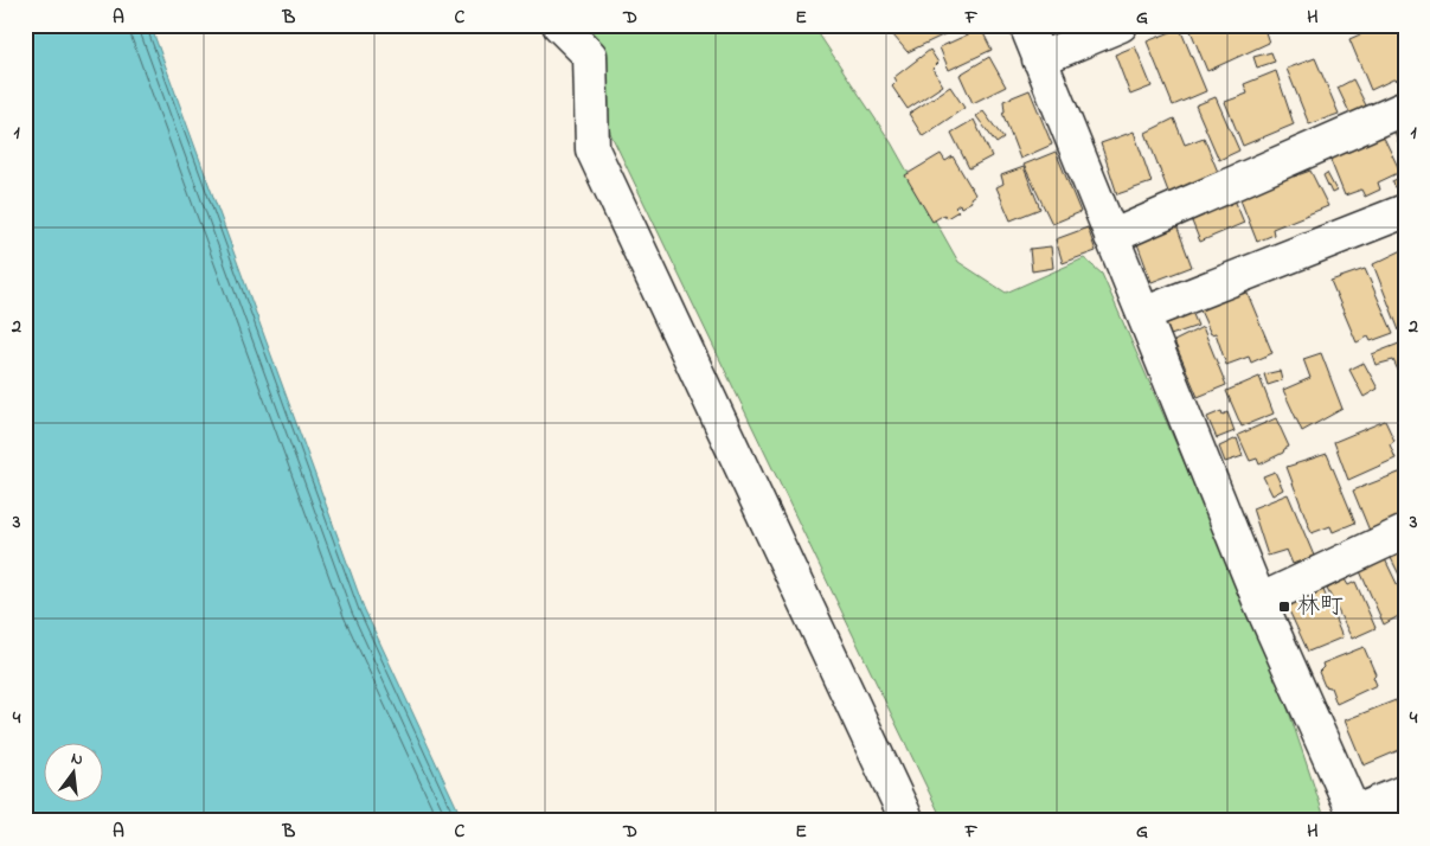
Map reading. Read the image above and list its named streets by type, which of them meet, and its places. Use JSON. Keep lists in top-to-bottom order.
{
  "places": {
    "transit": ["林町"]
  },
  "north": "top",
  "grid": {
    "columns": [
      "A",
      "B",
      "C",
      "D",
      "E",
      "F",
      "G",
      "H"
    ],
    "rows": [
      "1",
      "2",
      "3",
      "4"
    ]
  }
}
